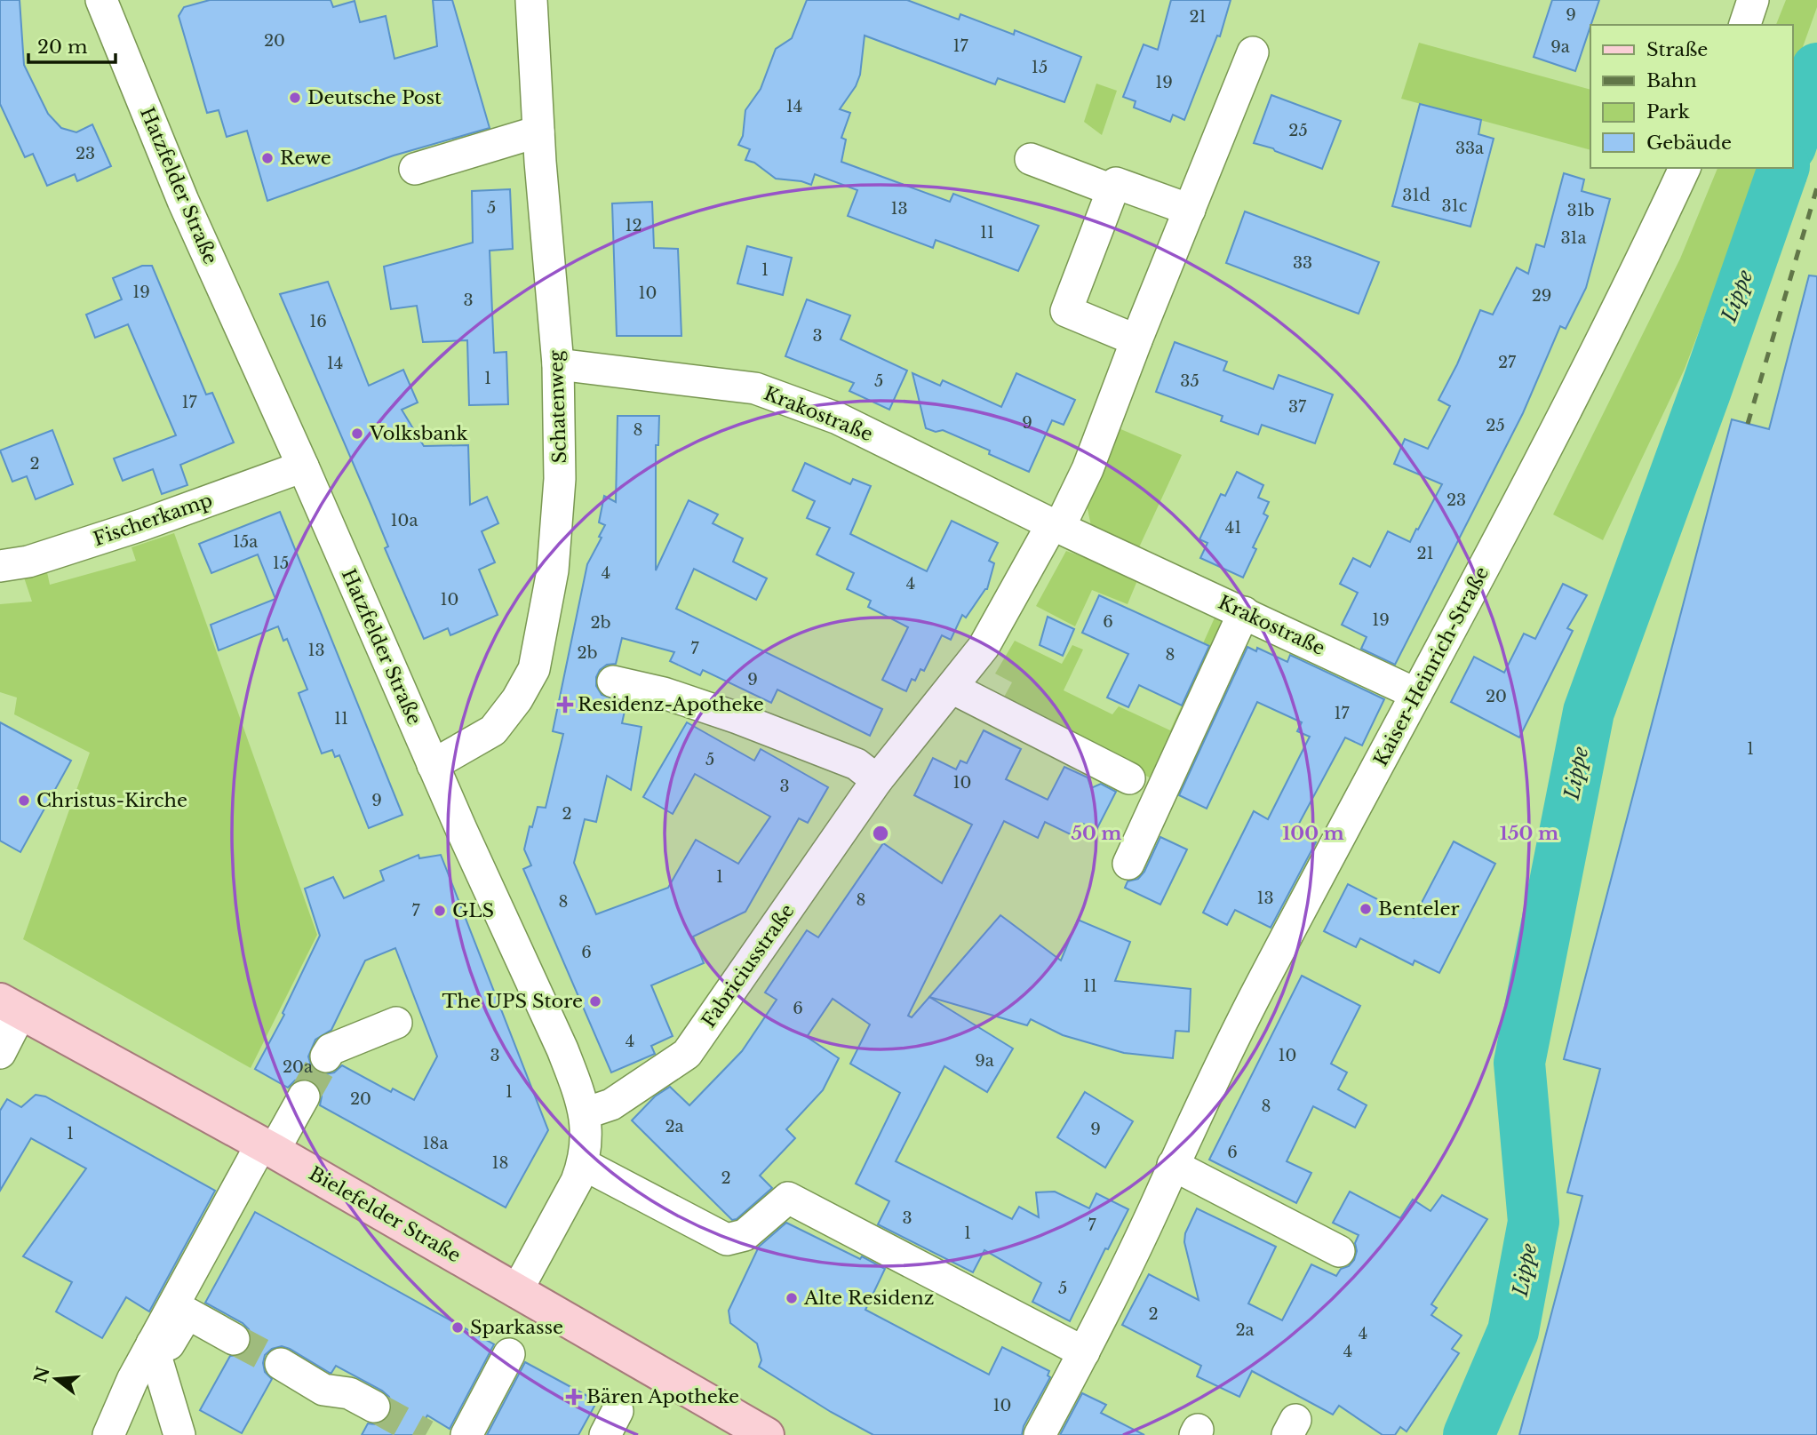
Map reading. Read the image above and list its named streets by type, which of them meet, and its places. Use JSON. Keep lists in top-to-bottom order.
{
  "streets": {
    "main road": ["Bielefelder Straße"],
    "street": [
      "Hatzfelder Straße",
      "Schatenweg",
      "Krakostraße",
      "Fischerkamp",
      "Kaiser-Heinrich-Straße",
      "Fabriciusstraße"
    ]
  },
  "crossings": [
    ["Hatzfelder Straße", "Schatenweg"],
    ["Hatzfelder Straße", "Fischerkamp"],
    ["Hatzfelder Straße", "Fabriciusstraße"],
    ["Hatzfelder Straße", "Bielefelder Straße"],
    ["Schatenweg", "Krakostraße"],
    ["Krakostraße", "Kaiser-Heinrich-Straße"],
    ["Krakostraße", "Fabriciusstraße"]
  ],
  "water": ["Lippe"],
  "places": {
    "other": [
      "Deutsche Post",
      "Rewe",
      "Volksbank",
      "Christus-Kirche",
      "Benteler",
      "GLS",
      "The UPS Store",
      "Alte Residenz",
      "Sparkasse"
    ],
    "health": ["Residenz-Apotheke", "Bären Apotheke"]
  },
  "house_numbers": [
    "9",
    "21",
    "20",
    "17",
    "9a",
    "15",
    "19",
    "14",
    "25",
    "33a",
    "23",
    "31d",
    "31c",
    "5",
    "13",
    "31b",
    "12",
    "11",
    "31a",
    "33",
    "1",
    "19",
    "10",
    "29",
    "3",
    "16",
    "3",
    "27",
    "14",
    "1",
    "5",
    "35",
    "17",
    "37",
    "9",
    "25",
    "8",
    "2",
    "23",
    "10a",
    "41",
    "15a",
    "21",
    "15",
    "4",
    "4",
    "10",
    "19",
    "6",
    "2b",
    "7",
    "13",
    "2b",
    "8",
    "9",
    "20",
    "17",
    "11",
    "1",
    "5",
    "10",
    "3",
    "9",
    "2",
    "1",
    "13",
    "8",
    "8",
    "7",
    "6",
    "11",
    "6",
    "4",
    "3",
    "10",
    "9a",
    "20a",
    "1",
    "20",
    "8",
    "2a",
    "9",
    "1",
    "18a",
    "6",
    "18",
    "2",
    "3",
    "7",
    "1",
    "5",
    "2",
    "2a",
    "4",
    "4",
    "10"
  ],
  "legend": [
    "Straße",
    "Bahn",
    "Park",
    "Gebäude"
  ],
  "scale_bar": "20 m",
  "north": "left",
  "rings": ["50 m", "100 m", "150 m"]
}
